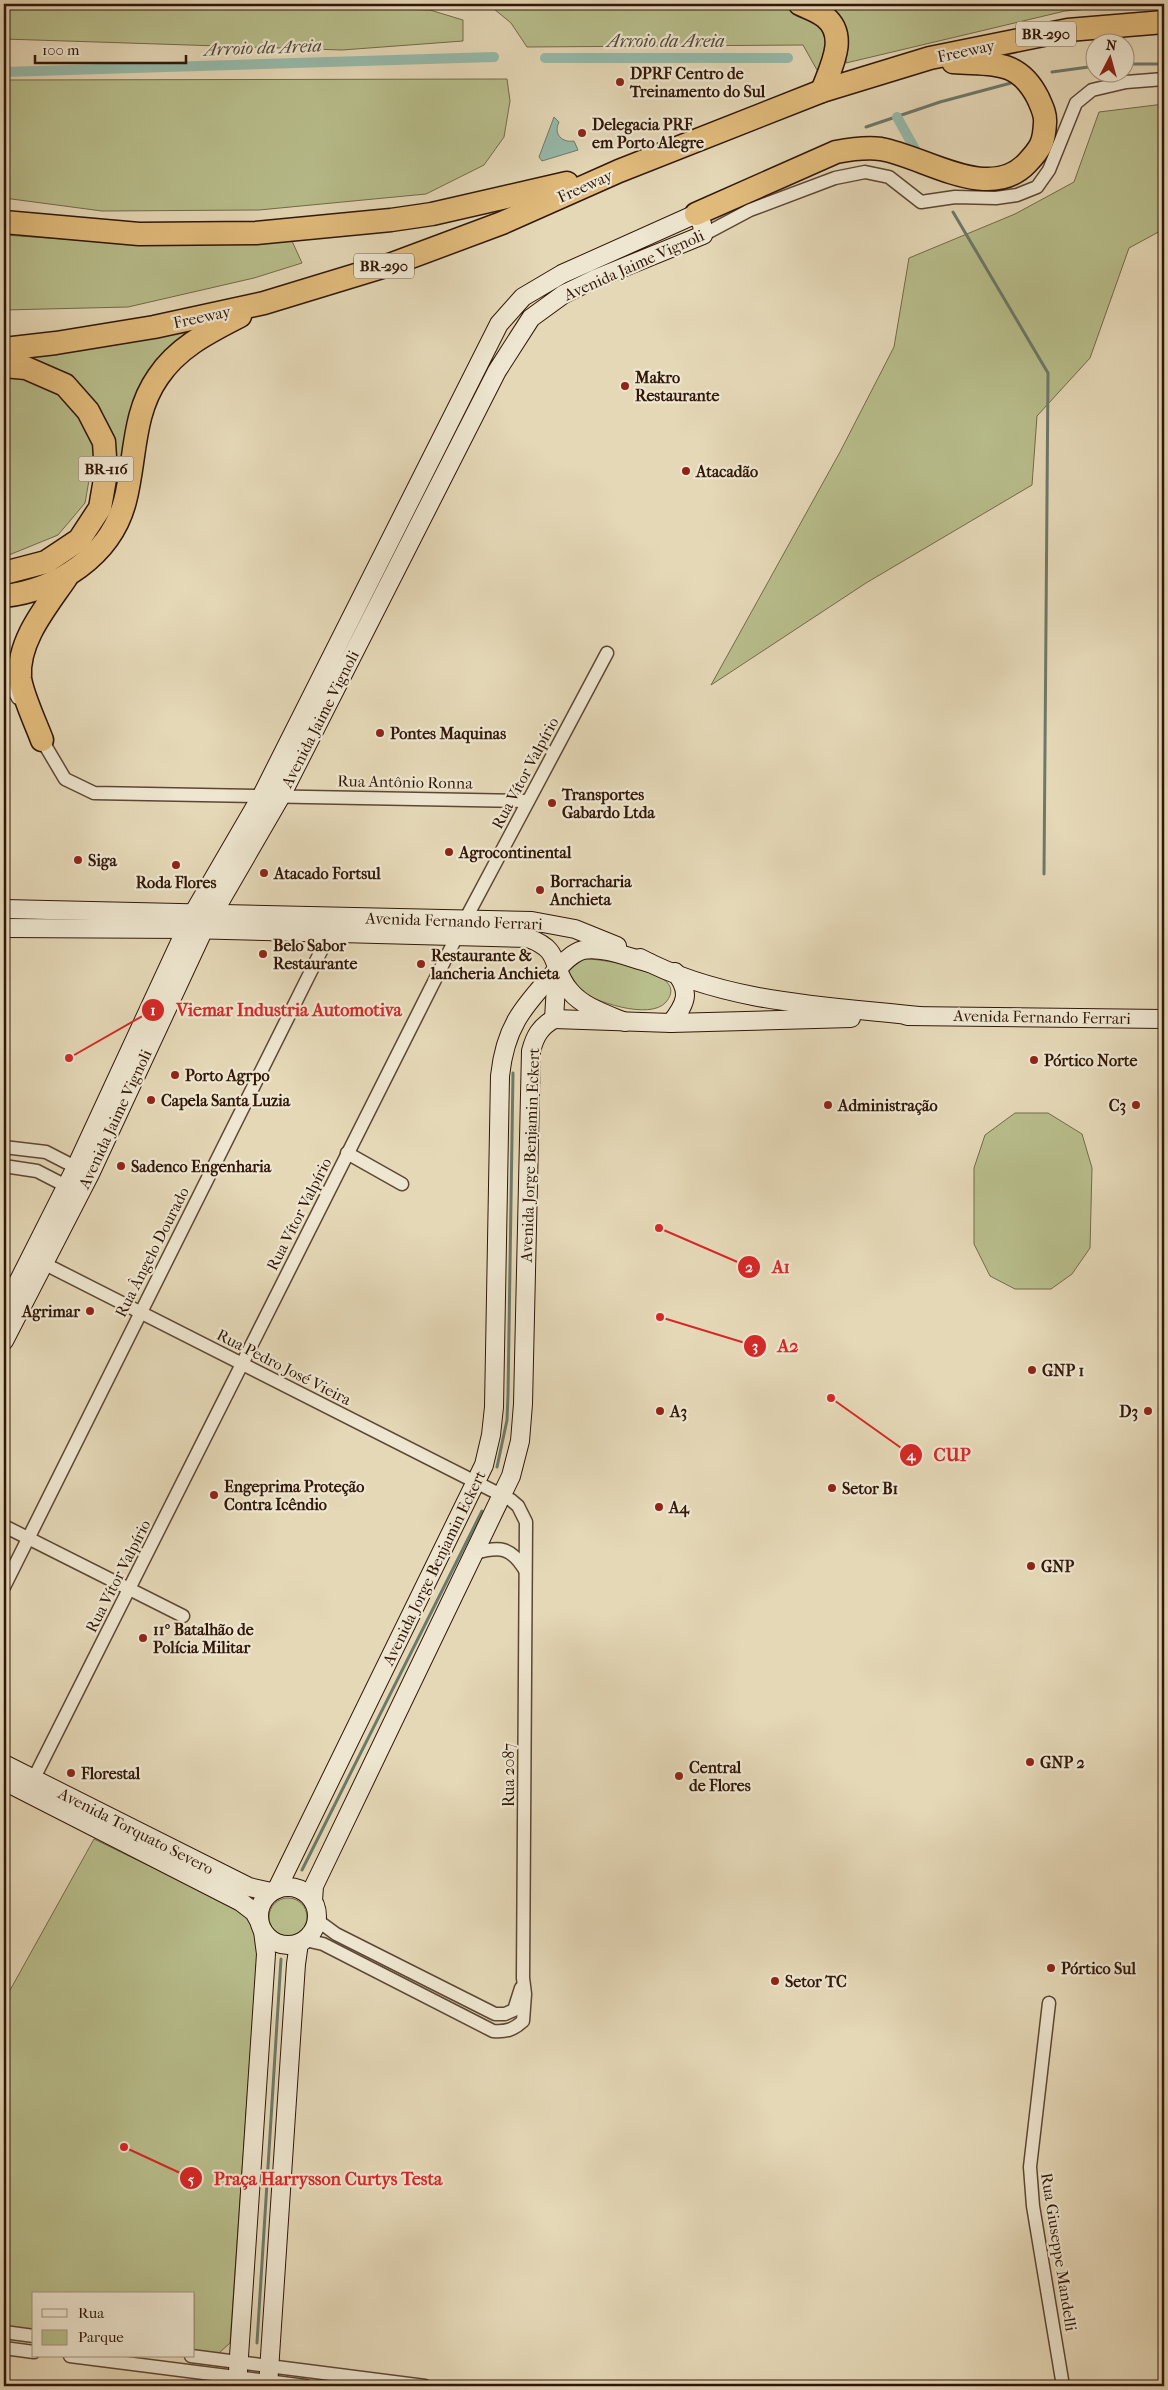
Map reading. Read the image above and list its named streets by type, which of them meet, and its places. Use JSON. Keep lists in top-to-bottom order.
{
  "streets": {
    "highway": ["BR-290", "Freeway", "BR-116"],
    "street": [
      "Avenida Jaime Vignoli",
      "Rua Vítor Valpírio",
      "Rua Antônio Ronna",
      "Avenida Fernando Ferrari",
      "Avenida Jorge Benjamin Eckert",
      "Rua Ângelo Dourado",
      "Rua Pedro José Vieira",
      "Rua 2087",
      "Avenida Torquato Severo",
      "Rua Giuseppe Mandelli"
    ]
  },
  "crossings": [
    ["Avenida Jaime Vignoli", "Rua Antônio Ronna"],
    ["Avenida Jaime Vignoli", "Avenida Fernando Ferrari"],
    ["Avenida Jaime Vignoli", "Rua Pedro José Vieira"],
    ["Rua Vítor Valpírio", "Rua Antônio Ronna"],
    ["Rua Vítor Valpírio", "Avenida Fernando Ferrari"],
    ["Rua Vítor Valpírio", "Rua Pedro José Vieira"],
    ["Rua Vítor Valpírio", "Avenida Torquato Severo"],
    ["Avenida Fernando Ferrari", "Avenida Jorge Benjamin Eckert"],
    ["Avenida Fernando Ferrari", "Rua Ângelo Dourado"],
    ["Avenida Jorge Benjamin Eckert", "Rua Pedro José Vieira"],
    ["Avenida Jorge Benjamin Eckert", "Rua 2087"],
    ["Avenida Jorge Benjamin Eckert", "Avenida Torquato Severo"],
    ["Rua Ângelo Dourado", "Rua Pedro José Vieira"],
    ["Rua Pedro José Vieira", "Rua 2087"],
    ["Rua 2087", "Avenida Torquato Severo"]
  ],
  "water": ["Arroio da Areia"],
  "places": [
    "DPRF Centro de Treinamento do Sul",
    "Delegacia PRF em Porto Alegre",
    "Makro Restaurante",
    "Atacadão",
    "Pontes Maquinas",
    "Transportes Gabardo Ltda",
    "Agrocontinental",
    "Siga",
    "Roda Flores",
    "Atacado Fortsul",
    "Borracharia Anchieta",
    "Belo Sabor Restaurante",
    "Restaurante & lancheria Anchieta",
    "Viemar Industria Automotiva",
    "Pórtico Norte",
    "Porto Agrpo",
    "Capela Santa Luzia",
    "Administração",
    "C3",
    "Sadenco Engenharia",
    "A1",
    "Agrimar",
    "A2",
    "GNP 1",
    "CUP",
    "A3",
    "D3",
    "Setor B1",
    "Engeprima Proteção Contra Icêndio",
    "A4",
    "GNP",
    "11º Batalhão de Polícia Militar",
    "GNP 2",
    "Florestal",
    "Central de Flores",
    "Pórtico Sul",
    "Setor TC",
    "Praça Harrysson Curtys Testa"
  ],
  "legend": ["Rua", "Parque"],
  "scale_bar": "100 m",
  "north": "top"
}
